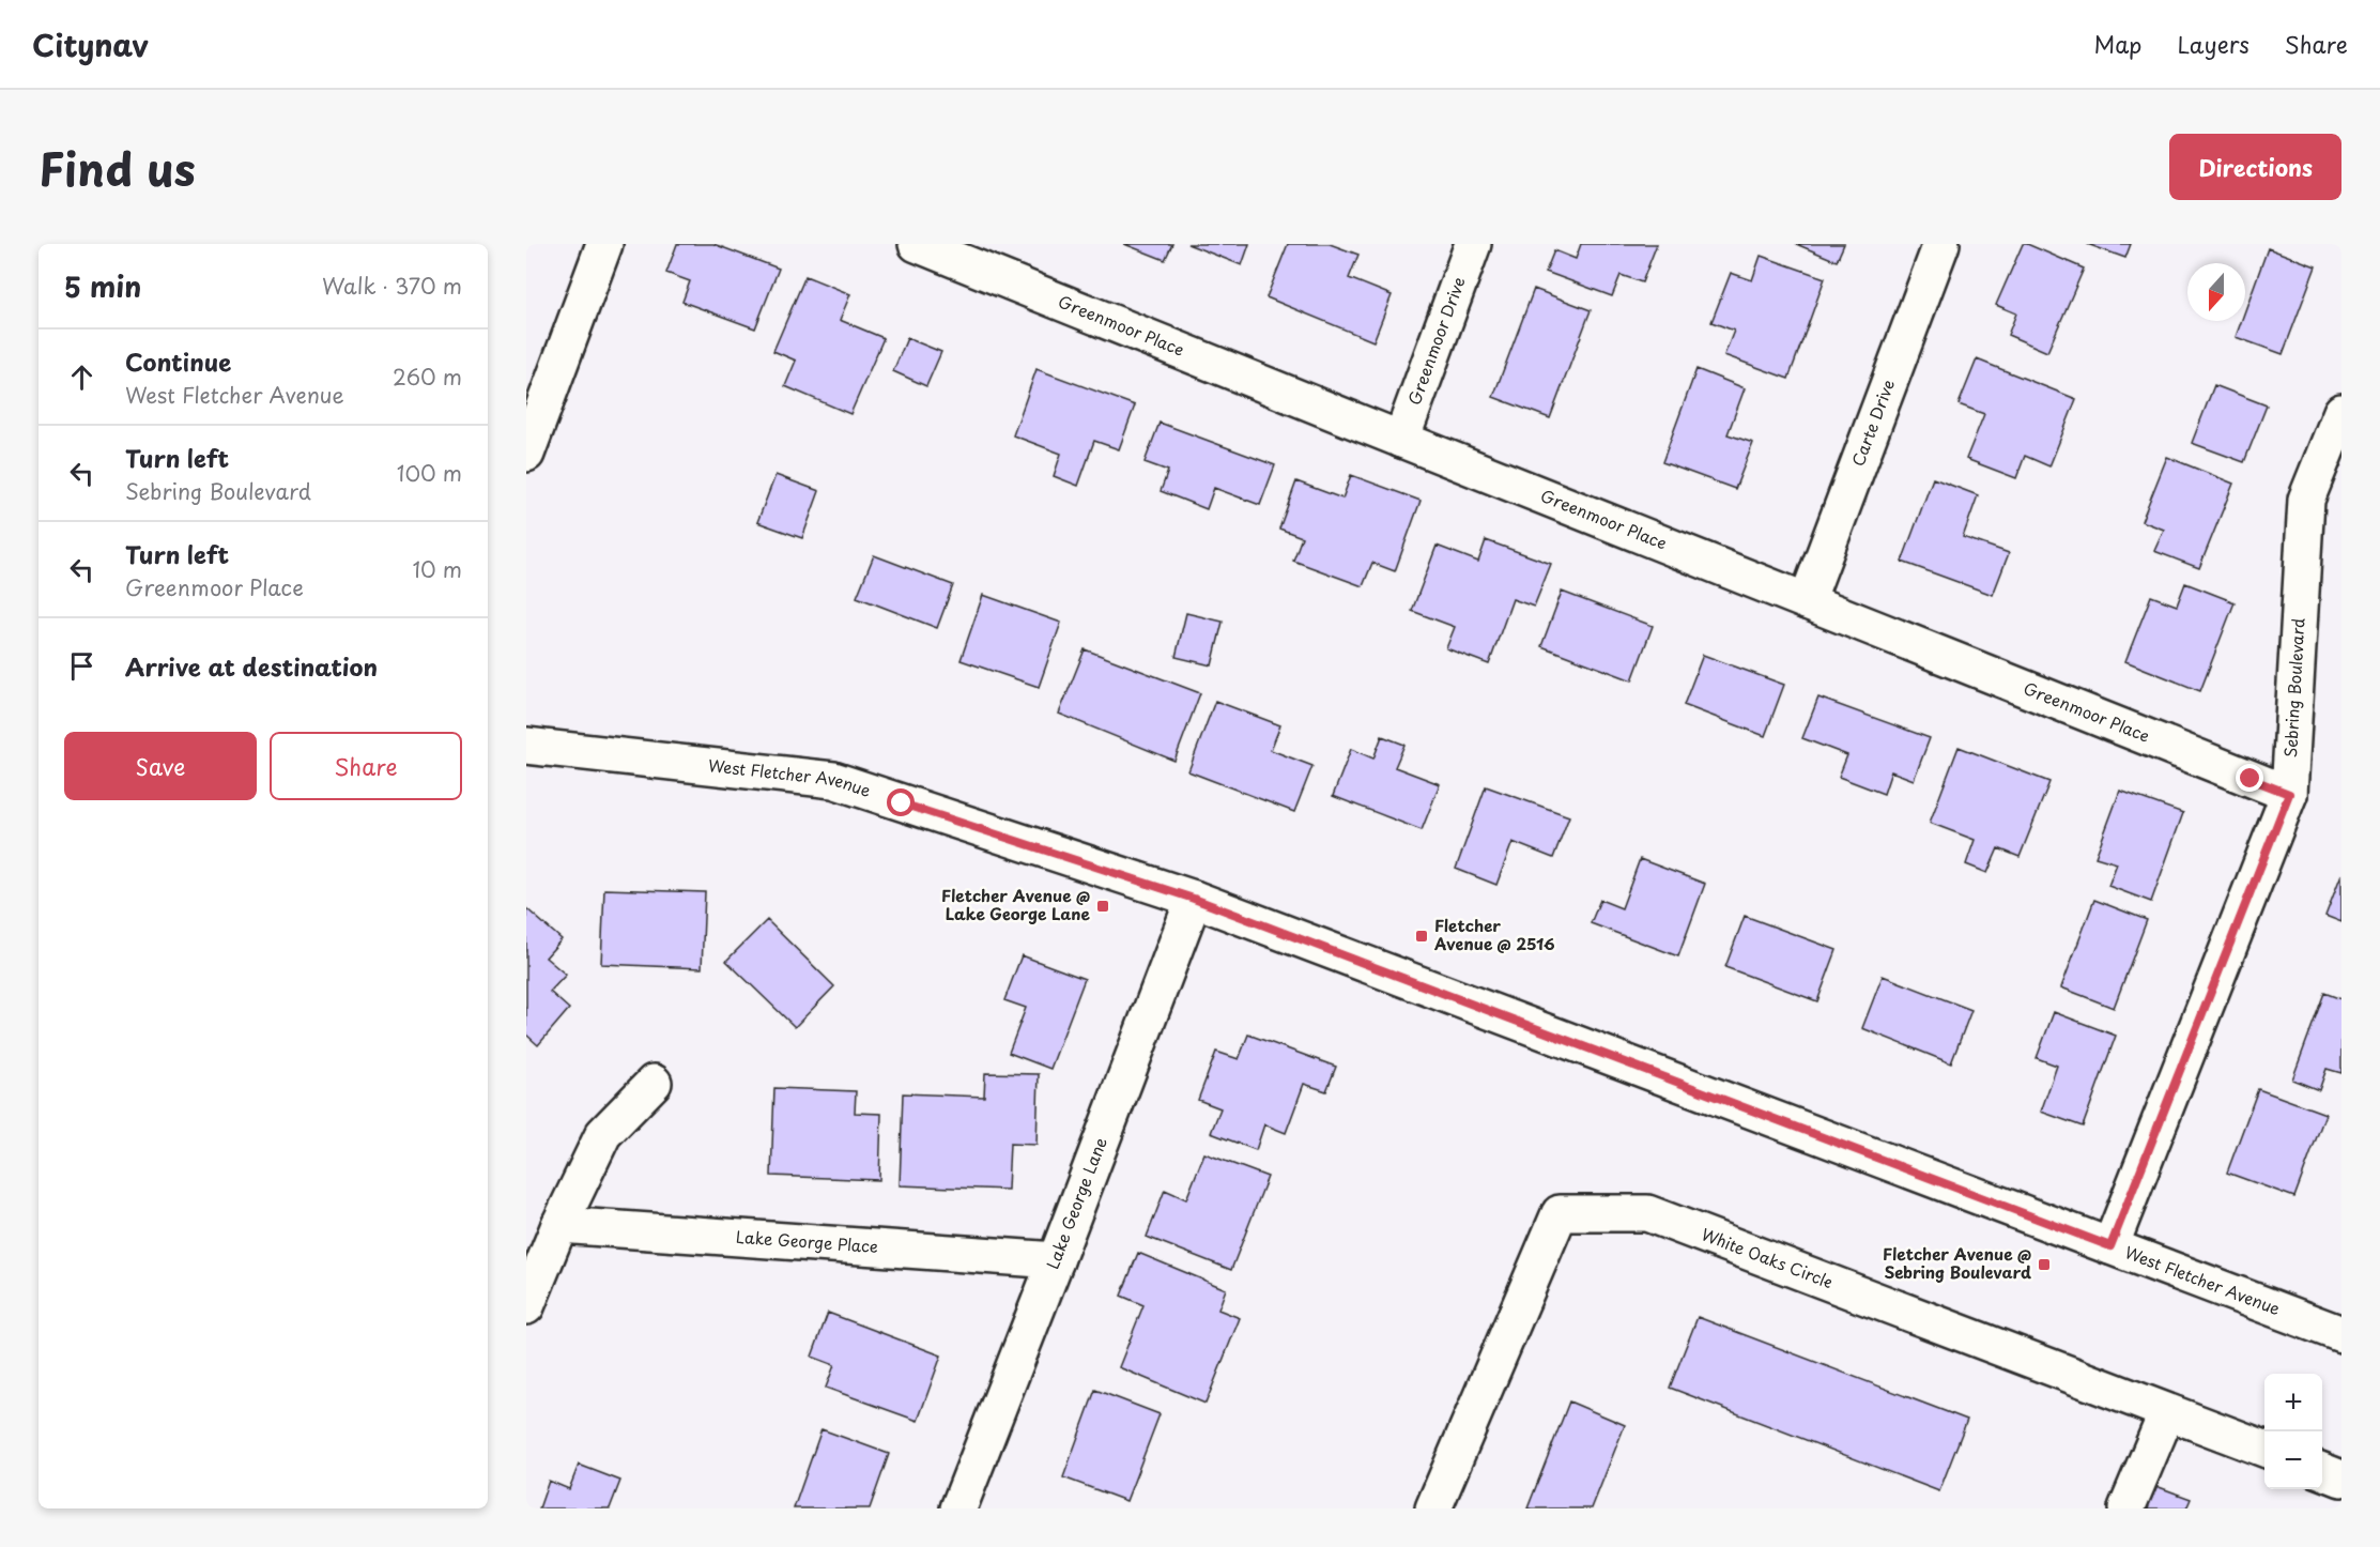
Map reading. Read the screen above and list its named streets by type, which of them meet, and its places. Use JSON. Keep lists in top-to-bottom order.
{
  "streets": {
    "street": [
      "Greenmoor Place",
      "Greenmoor Drive",
      "Carte Drive",
      "Sebring Boulevard",
      "West Fletcher Avenue",
      "Lake George Lane",
      "Lake George Place",
      "White Oaks Circle"
    ]
  },
  "crossings": [
    ["Greenmoor Place", "Greenmoor Drive"],
    ["Greenmoor Place", "Carte Drive"],
    ["Greenmoor Place", "Sebring Boulevard"],
    ["Sebring Boulevard", "West Fletcher Avenue"],
    ["West Fletcher Avenue", "Lake George Lane"],
    ["Lake George Lane", "Lake George Place"]
  ],
  "places": {
    "transit": ["Fletcher Avenue @ Lake George Lane", "Fletcher Avenue @ 2516", "Fletcher Avenue @ Sebring Boulevard"]
  },
  "north": "bottom",
  "page": {
    "header": "Citynav",
    "nav": ["Map", "Layers", "Share"],
    "title": "Find us",
    "buttons": [
      "Directions",
      ["Save", "Share"]
    ],
    "heading": ["5 min", "Walk · 370 m"],
    "list": [
      ["Continue", "West Fletcher Avenue", "260 m"],
      ["Turn left", "Sebring Boulevard", "100 m"],
      ["Turn left", "Greenmoor Place", "10 m"],
      "Arrive at destination"
    ],
    "map_buttons": ["+", "−"]
  }
}
